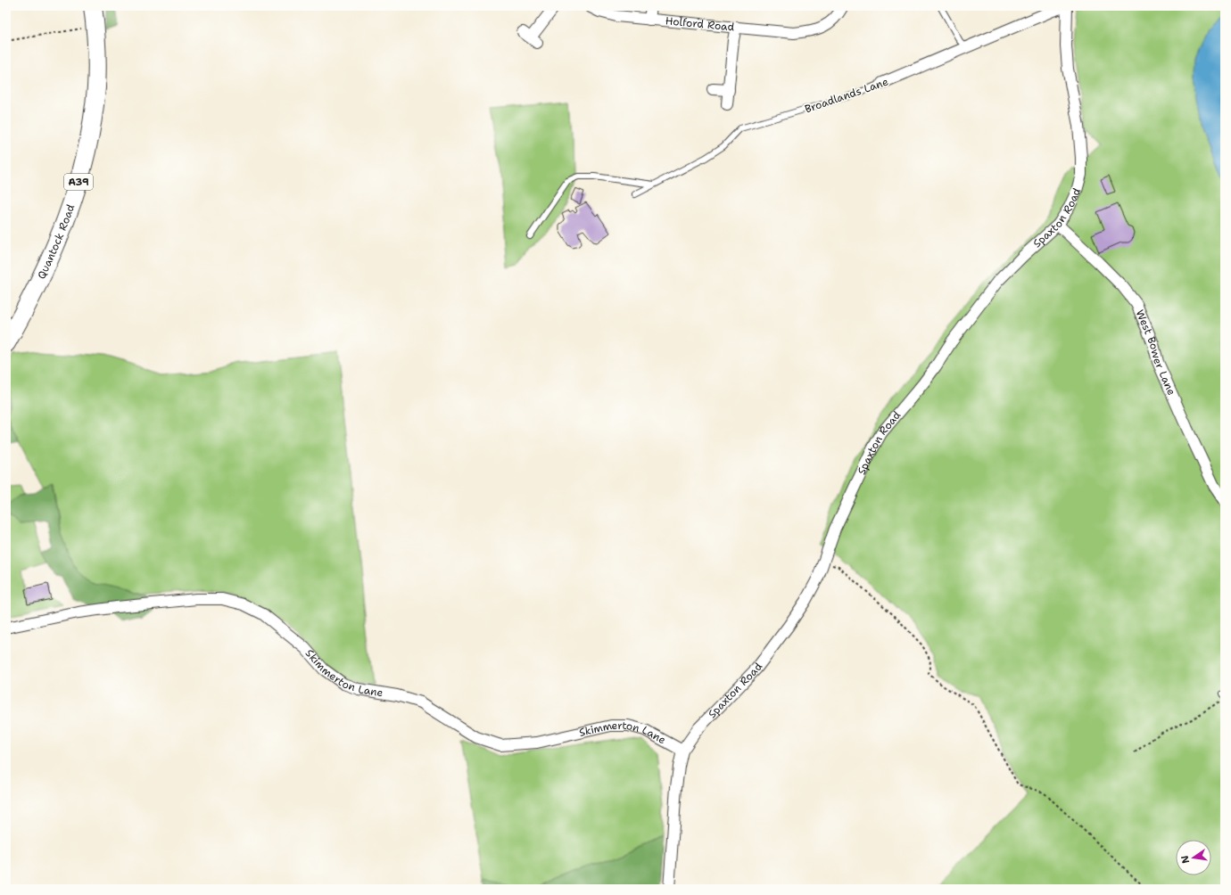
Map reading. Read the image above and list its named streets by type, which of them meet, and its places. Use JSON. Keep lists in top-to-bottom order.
{
  "streets": {
    "main road": ["A39", "Quantock Road"],
    "street": [
      "Holford Road",
      "Broadlands Lane",
      "Spaxton Road",
      "West Bower Lane",
      "Skimmerton Lane"
    ]
  },
  "crossings": [
    ["Broadlands Lane", "Spaxton Road"],
    ["Spaxton Road", "West Bower Lane"],
    ["Spaxton Road", "Skimmerton Lane"]
  ],
  "north": "left"
}
